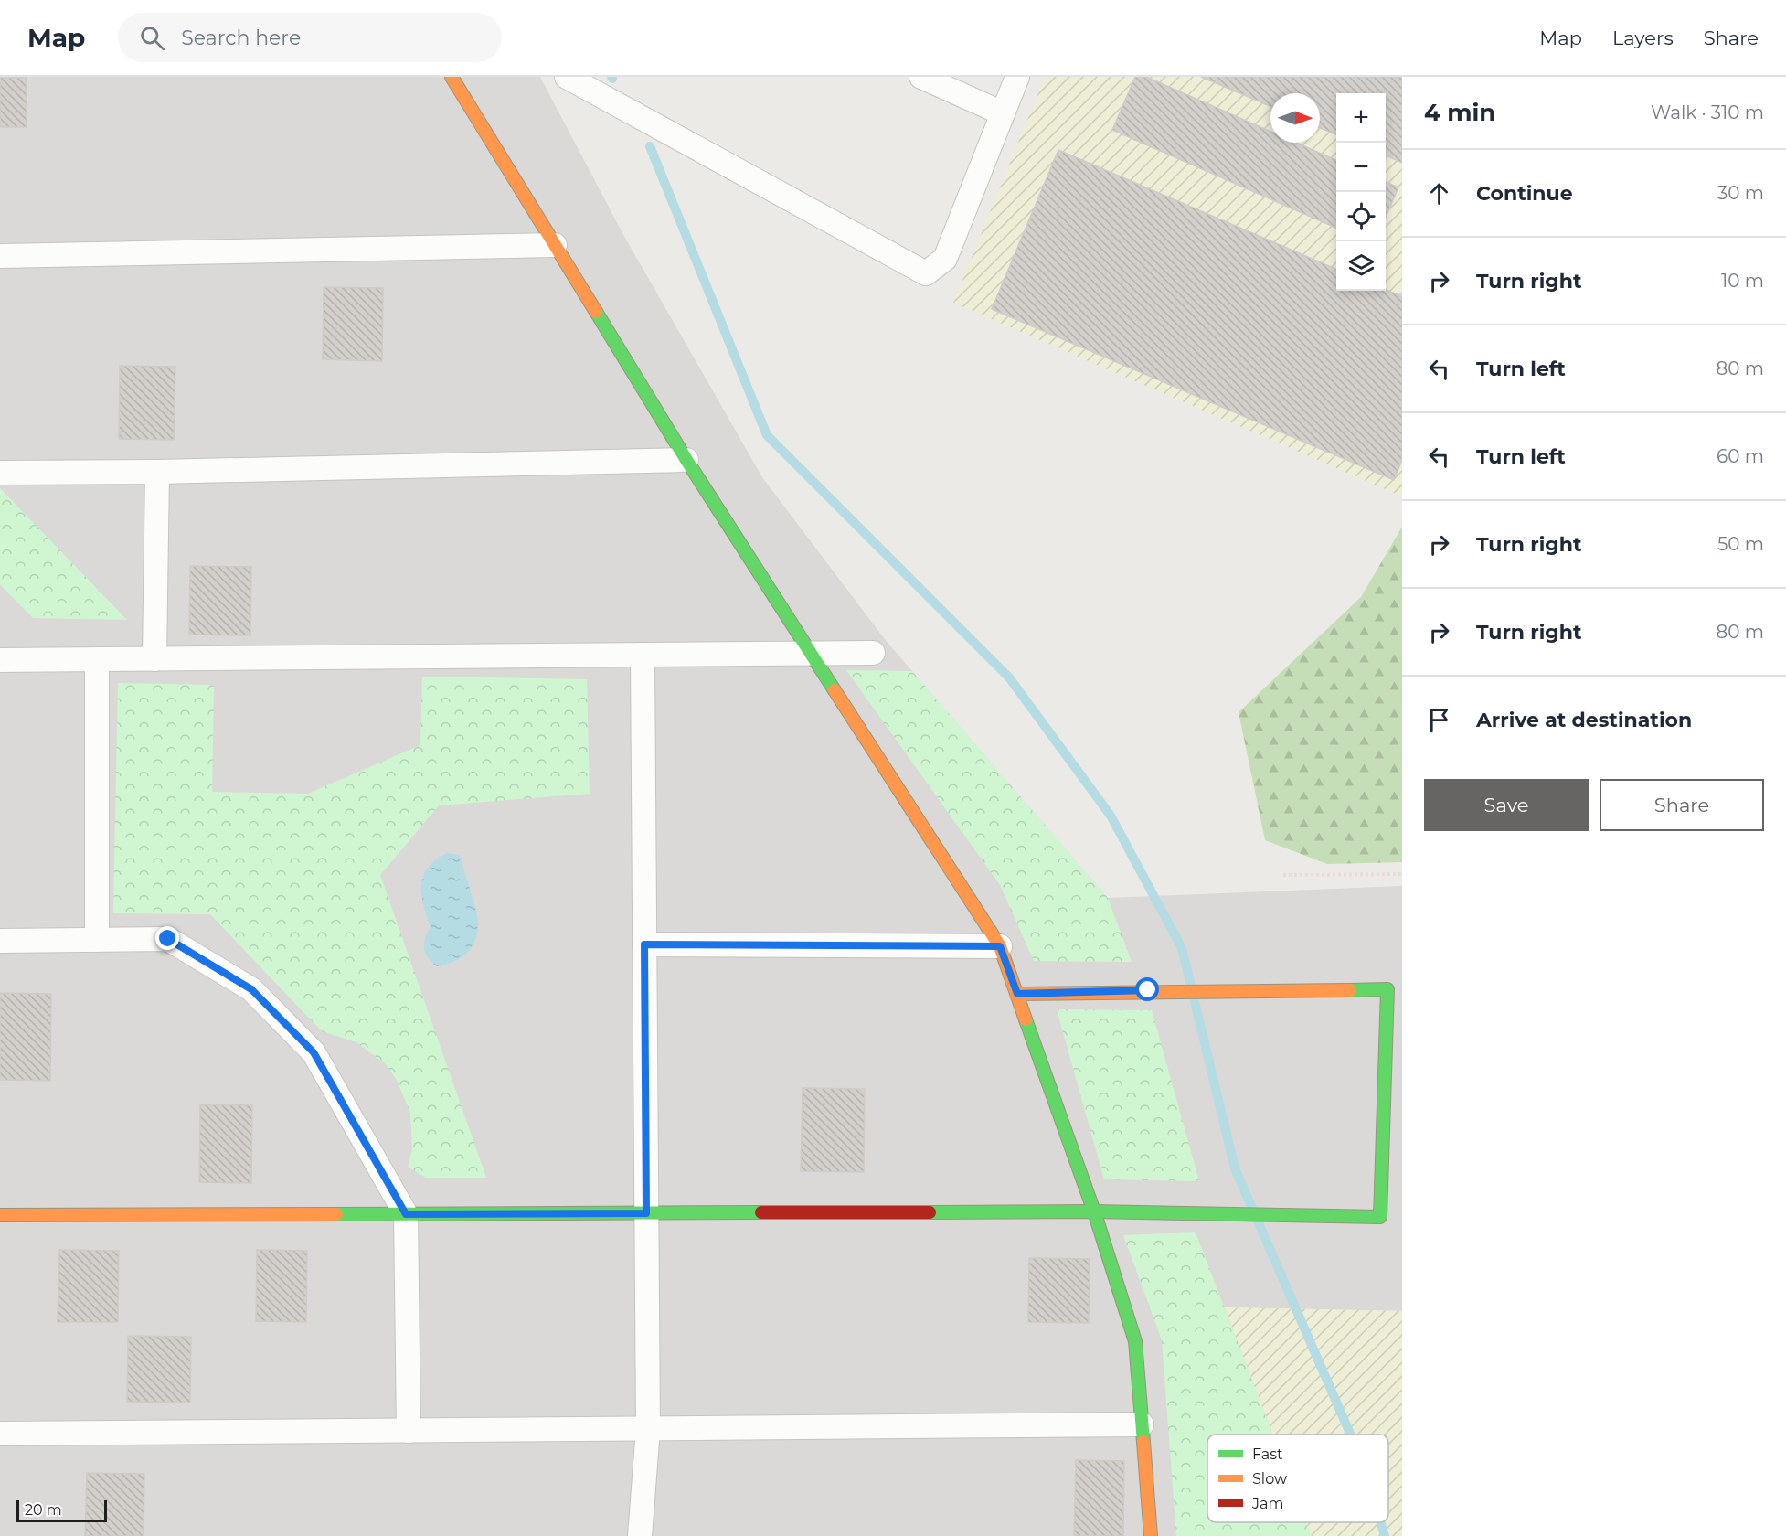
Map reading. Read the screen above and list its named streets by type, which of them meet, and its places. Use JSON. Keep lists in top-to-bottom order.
{
  "legend": ["Fast", "Slow", "Jam"],
  "scale_bar": "20 m",
  "north": "right",
  "page": {
    "header": "Map",
    "search": "Search here",
    "nav": ["Map", "Layers", "Share"],
    "heading": ["4 min", "Walk · 310 m"],
    "map_buttons": ["+", "−"],
    "list": [
      ["Continue", "30 m"],
      ["Turn right", "10 m"],
      ["Turn left", "80 m"],
      ["Turn left", "60 m"],
      ["Turn right", "50 m"],
      ["Turn right", "80 m"],
      "Arrive at destination"
    ],
    "buttons": ["Save", "Share"],
    "scale": "20 m"
  }
}
